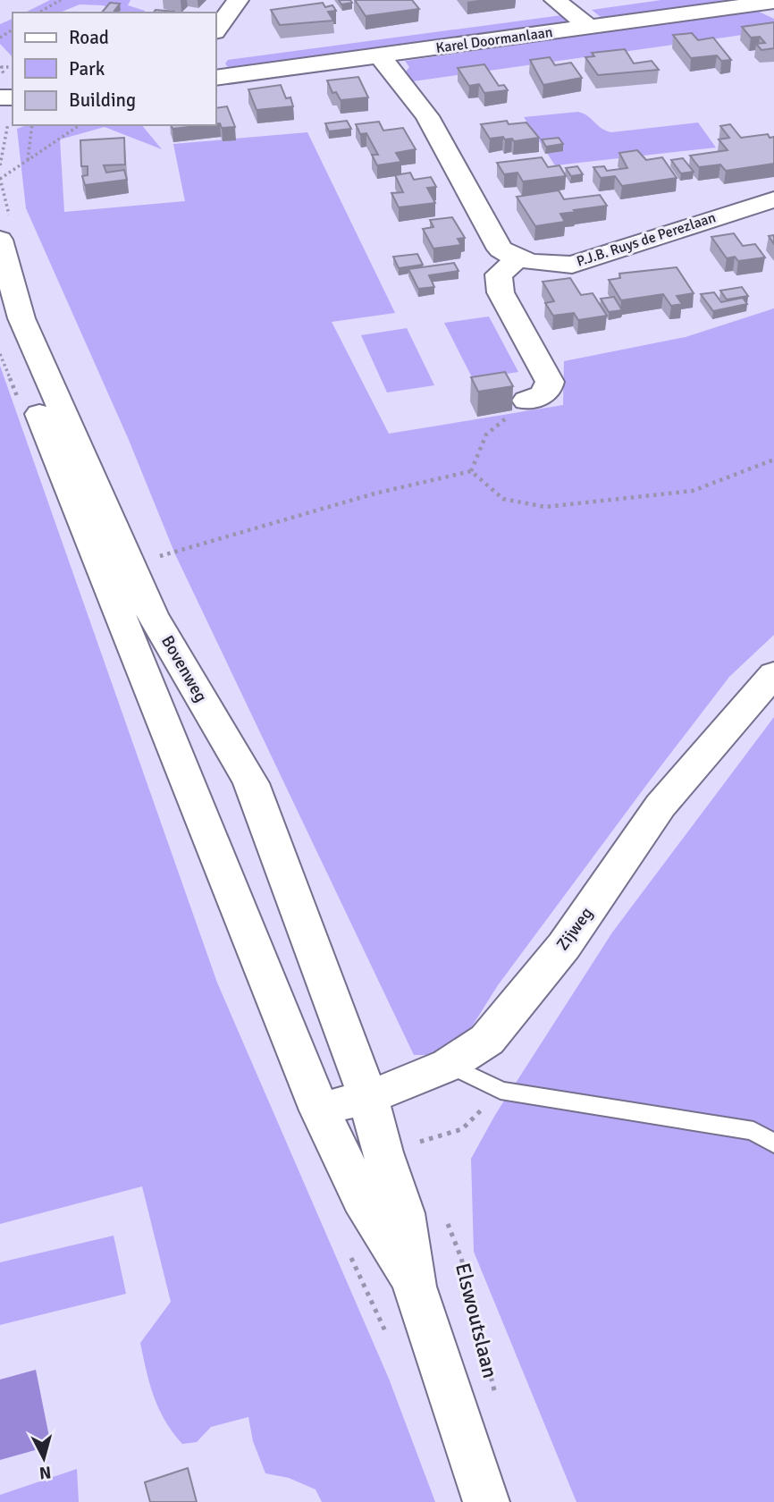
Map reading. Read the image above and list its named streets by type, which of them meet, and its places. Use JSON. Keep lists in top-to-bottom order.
{
  "streets": {
    "street": [
      "Karel Doormanlaan",
      "P.J.B. Ruys de Perezlaan",
      "Bovenweg",
      "Zijweg"
    ],
    "path": ["Elswoutslaan"]
  },
  "crossings": [
    ["Bovenweg", "Zijweg"]
  ],
  "legend": ["Road", "Park", "Building"],
  "north": "bottom"
}
